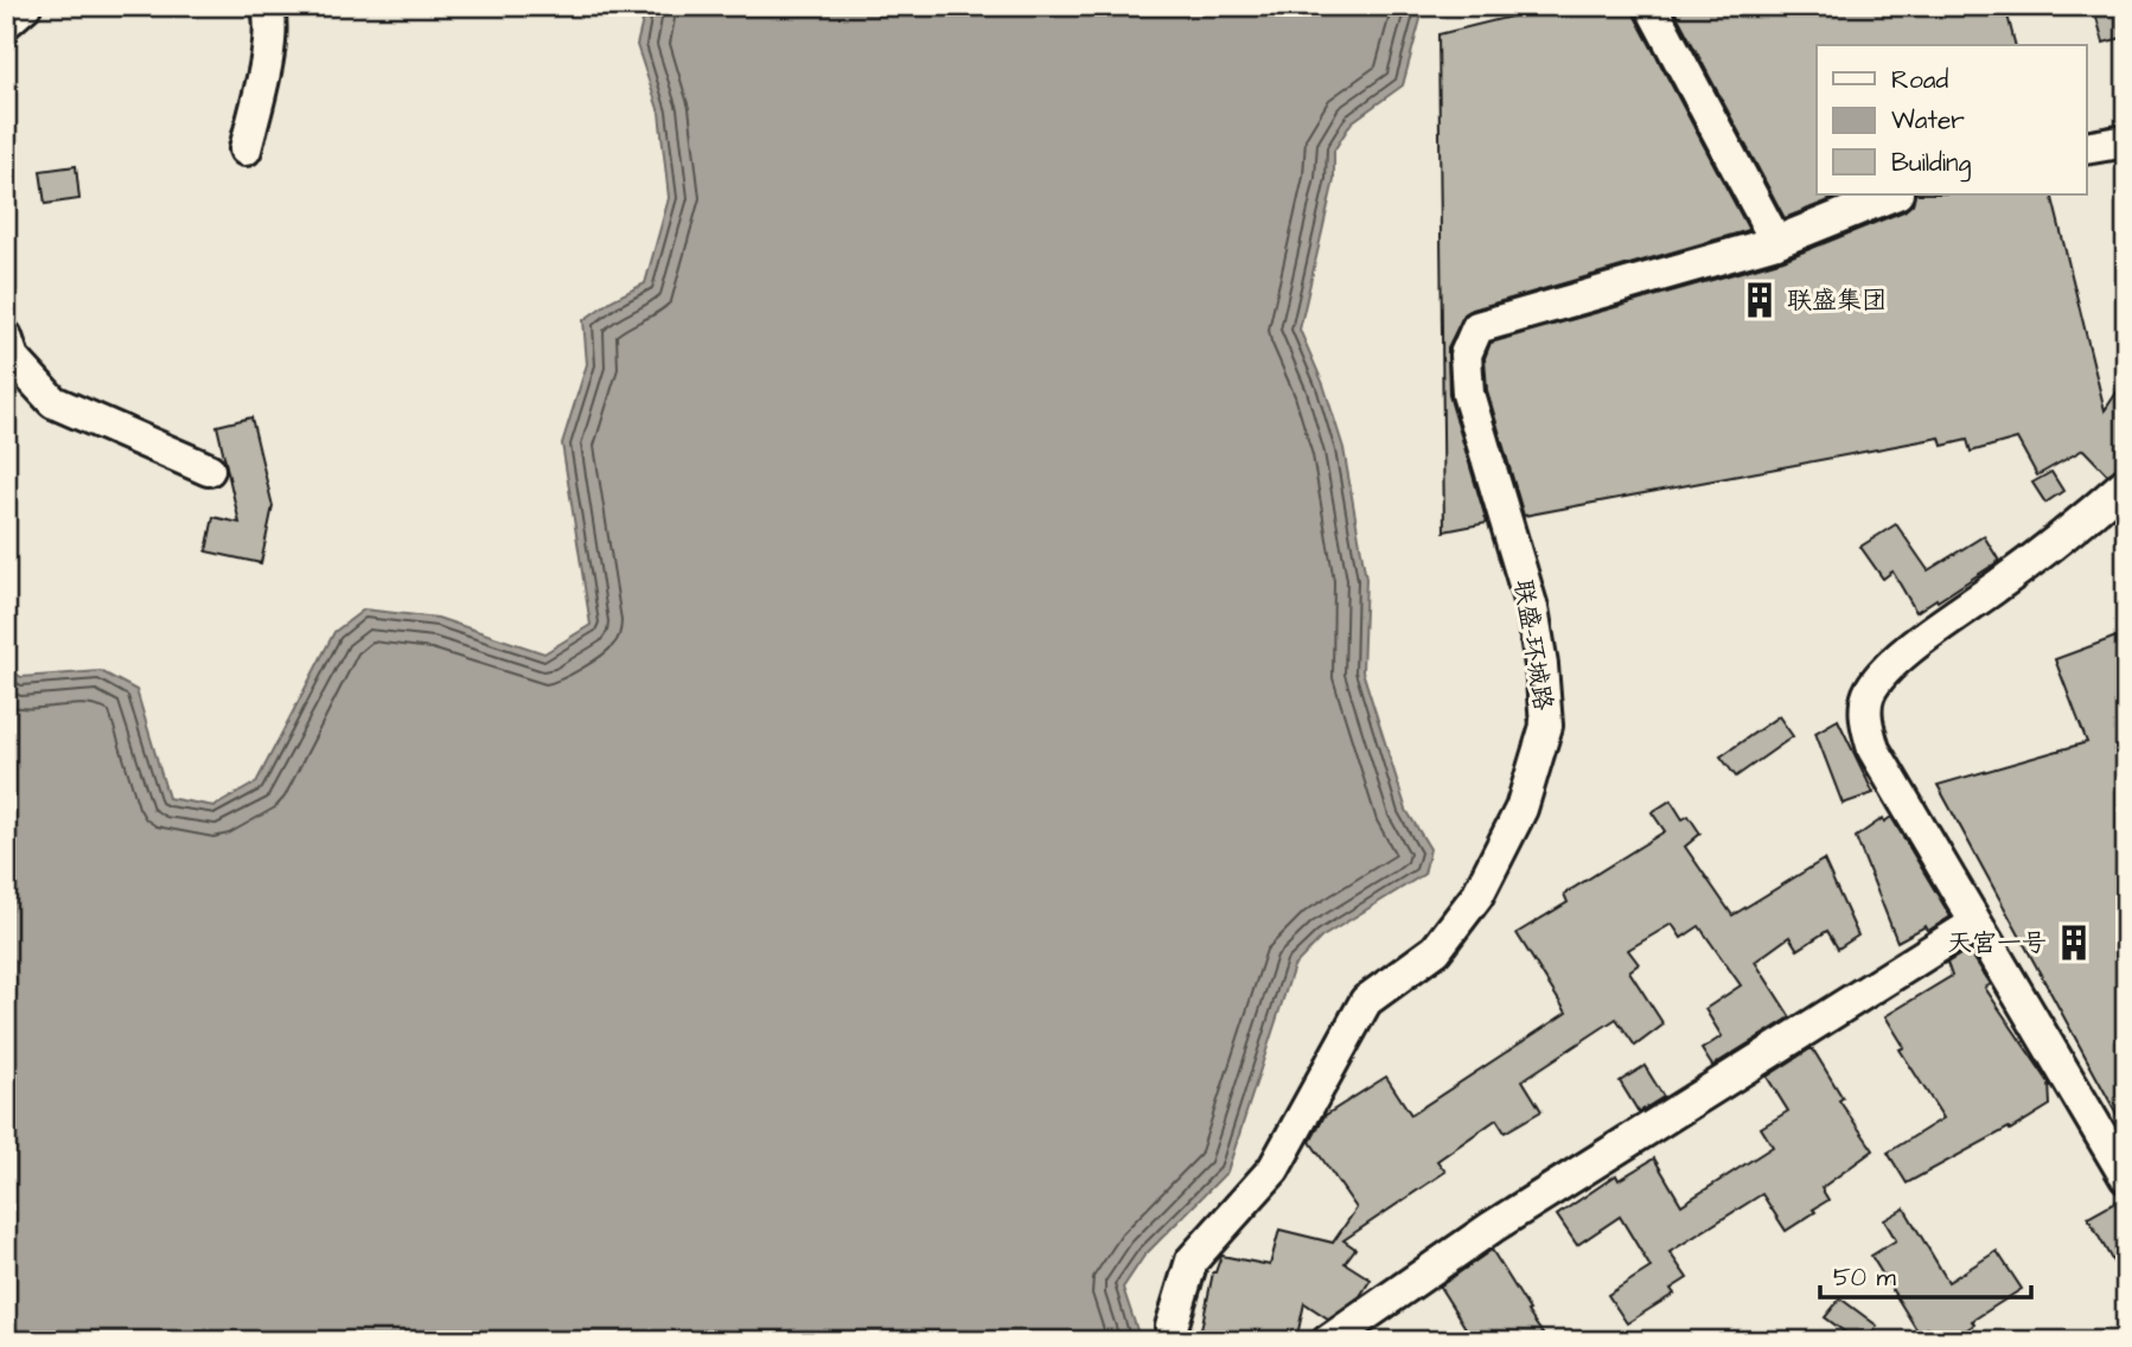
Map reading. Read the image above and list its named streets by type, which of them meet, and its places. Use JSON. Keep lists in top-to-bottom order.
{
  "streets": {
    "street": ["联盛-环城路"]
  },
  "places": {
    "building": ["联盛集团", "天宫一号"]
  },
  "legend": ["Road", "Water", "Building"],
  "scale_bar": "50 m"
}
